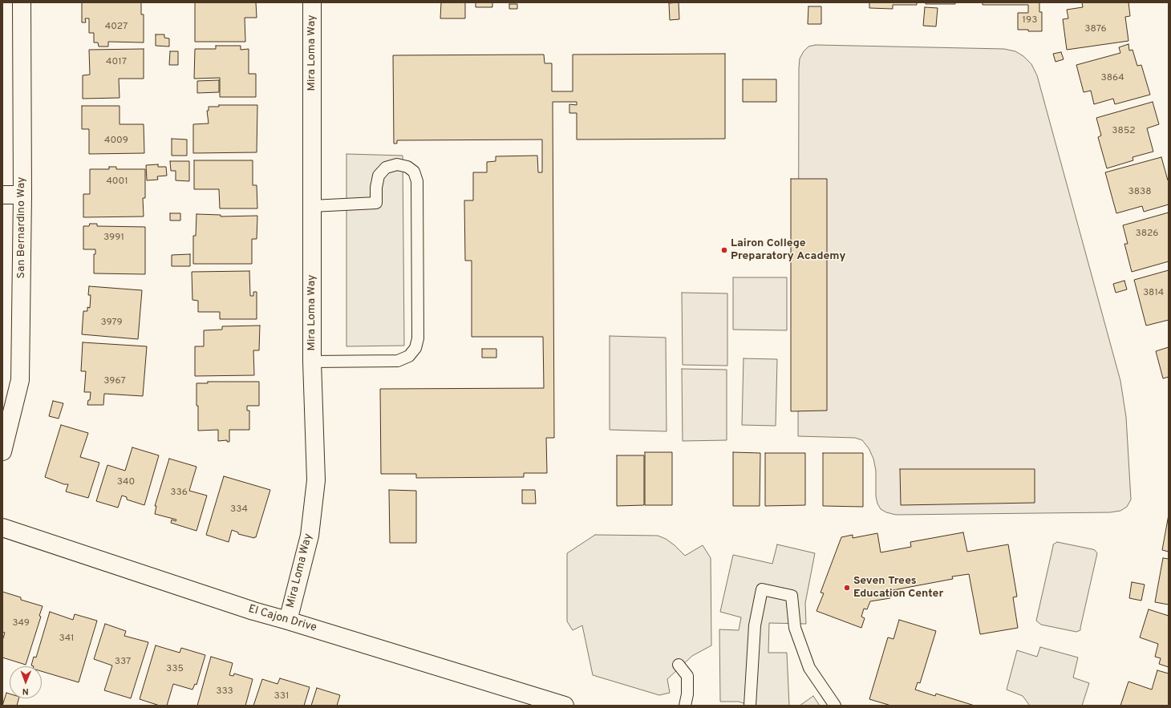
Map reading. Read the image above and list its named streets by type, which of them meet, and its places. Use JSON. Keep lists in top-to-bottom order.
{
  "streets": {
    "street": ["Mira Loma Way", "San Bernardino Way", "El Cajon Drive"]
  },
  "crossings": [
    ["Mira Loma Way", "El Cajon Drive"]
  ],
  "places": ["Lairon College Preparatory Academy", "Seven Trees Education Center"],
  "house_numbers": [
    "193",
    "4027",
    "3876",
    "4017",
    "3864",
    "3852",
    "4009",
    "4001",
    "3838",
    "3826",
    "3991",
    "3814",
    "3979",
    "3967",
    "340",
    "336",
    "334",
    "349",
    "341",
    "337",
    "335",
    "333",
    "331"
  ],
  "north": "bottom"
}
